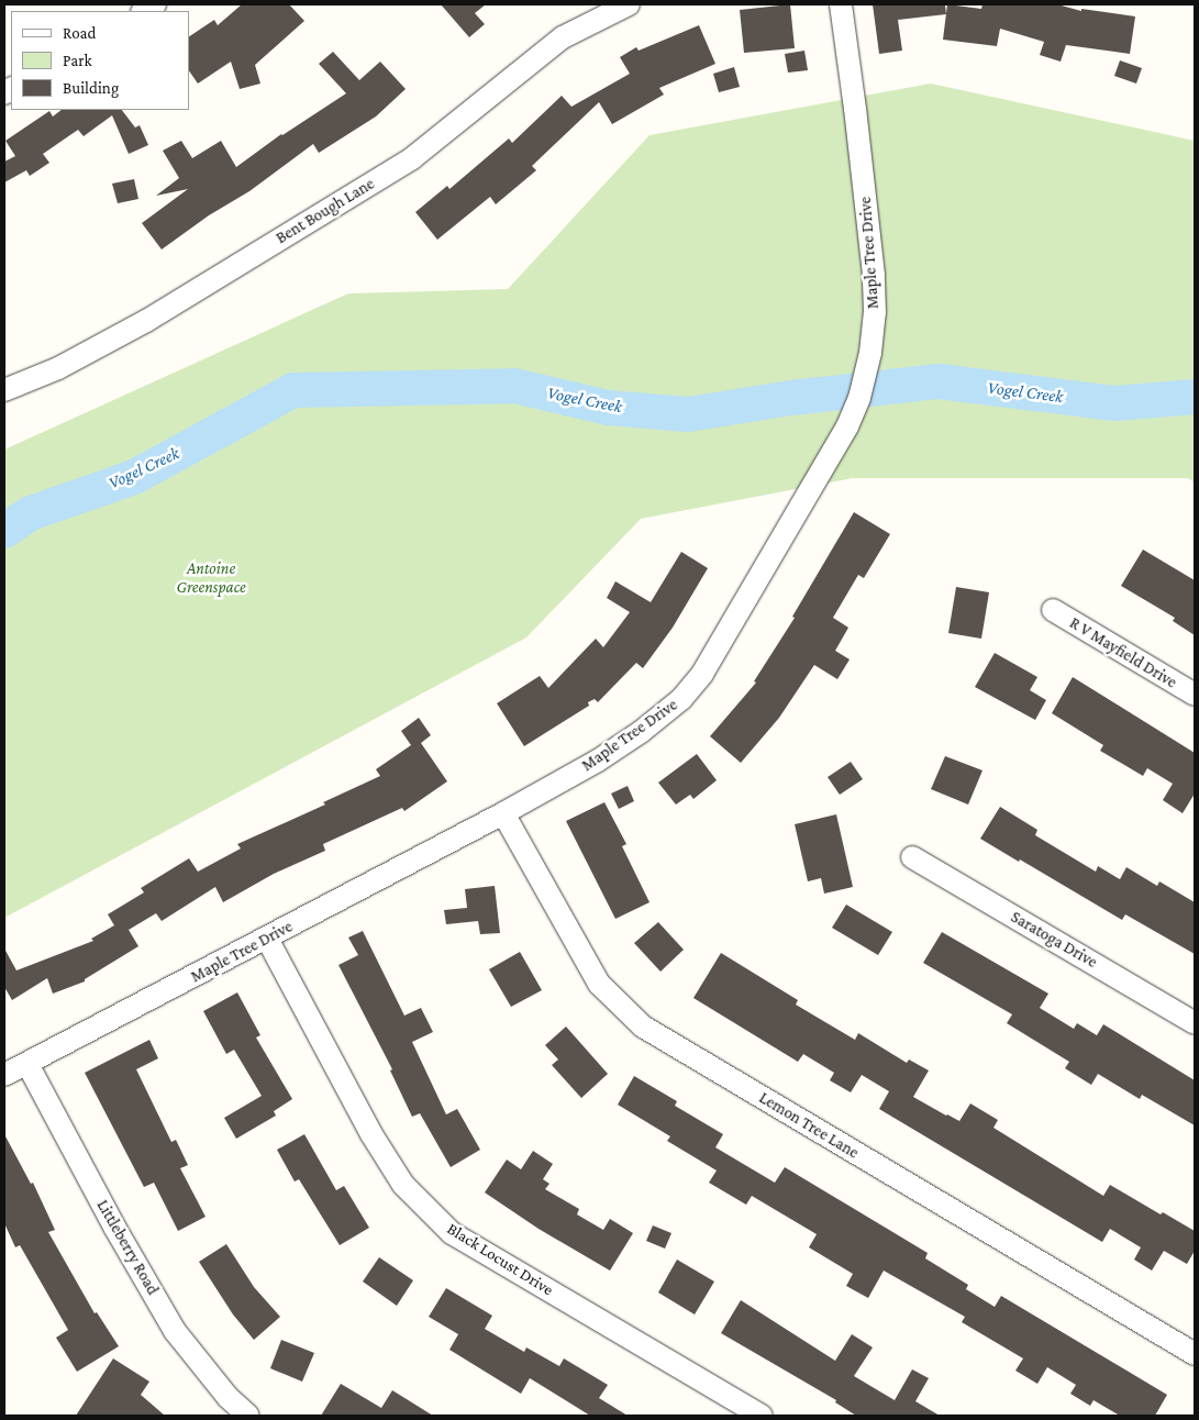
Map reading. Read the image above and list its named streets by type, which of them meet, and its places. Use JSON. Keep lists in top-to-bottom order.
{
  "streets": {
    "street": [
      "Bent Bough Lane",
      "Maple Tree Drive",
      "R V Mayfield Drive",
      "Saratoga Drive",
      "Lemon Tree Lane",
      "Littleberry Road",
      "Black Locust Drive"
    ]
  },
  "crossings": [
    ["Maple Tree Drive", "Lemon Tree Lane"],
    ["Maple Tree Drive", "Littleberry Road"],
    ["Maple Tree Drive", "Black Locust Drive"]
  ],
  "water": ["Vogel Creek"],
  "parks": ["Antoine Greenspace"],
  "legend": ["Road", "Park", "Building"]
}
